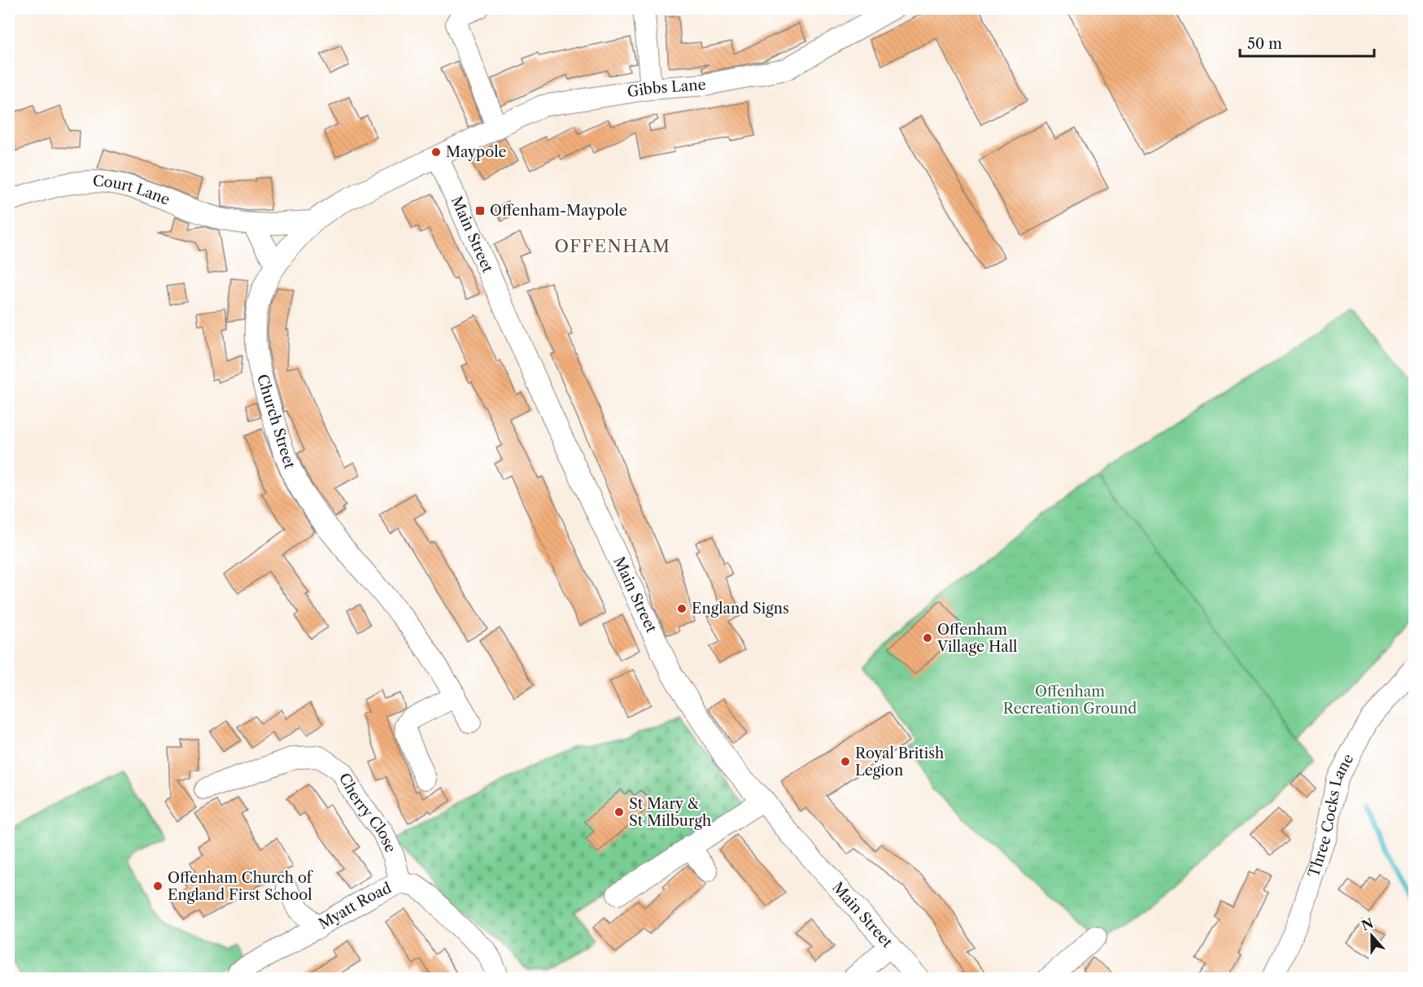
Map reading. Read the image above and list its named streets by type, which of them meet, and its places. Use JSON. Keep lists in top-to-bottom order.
{
  "streets": {
    "street": [
      "Gibbs Lane",
      "Court Lane",
      "Main Street",
      "Church Street",
      "Cherry Close",
      "Three Cocks Lane",
      "Myatt Road"
    ]
  },
  "crossings": [
    ["Gibbs Lane", "Main Street"],
    ["Gibbs Lane", "Church Street"],
    ["Court Lane", "Church Street"],
    ["Main Street", "Church Street"],
    ["Cherry Close", "Myatt Road"]
  ],
  "districts": ["OFFENHAM"],
  "parks": ["Offenham Recreation Ground"],
  "places": {
    "other": [
      "Maypole",
      "England Signs",
      "Offenham Village Hall",
      "Royal British Legion",
      "St Mary & St Milburgh",
      "Offenham Church of England First School"
    ],
    "transit": ["Offenham-Maypole"]
  },
  "scale_bar": "50 m",
  "north": "top"
}
